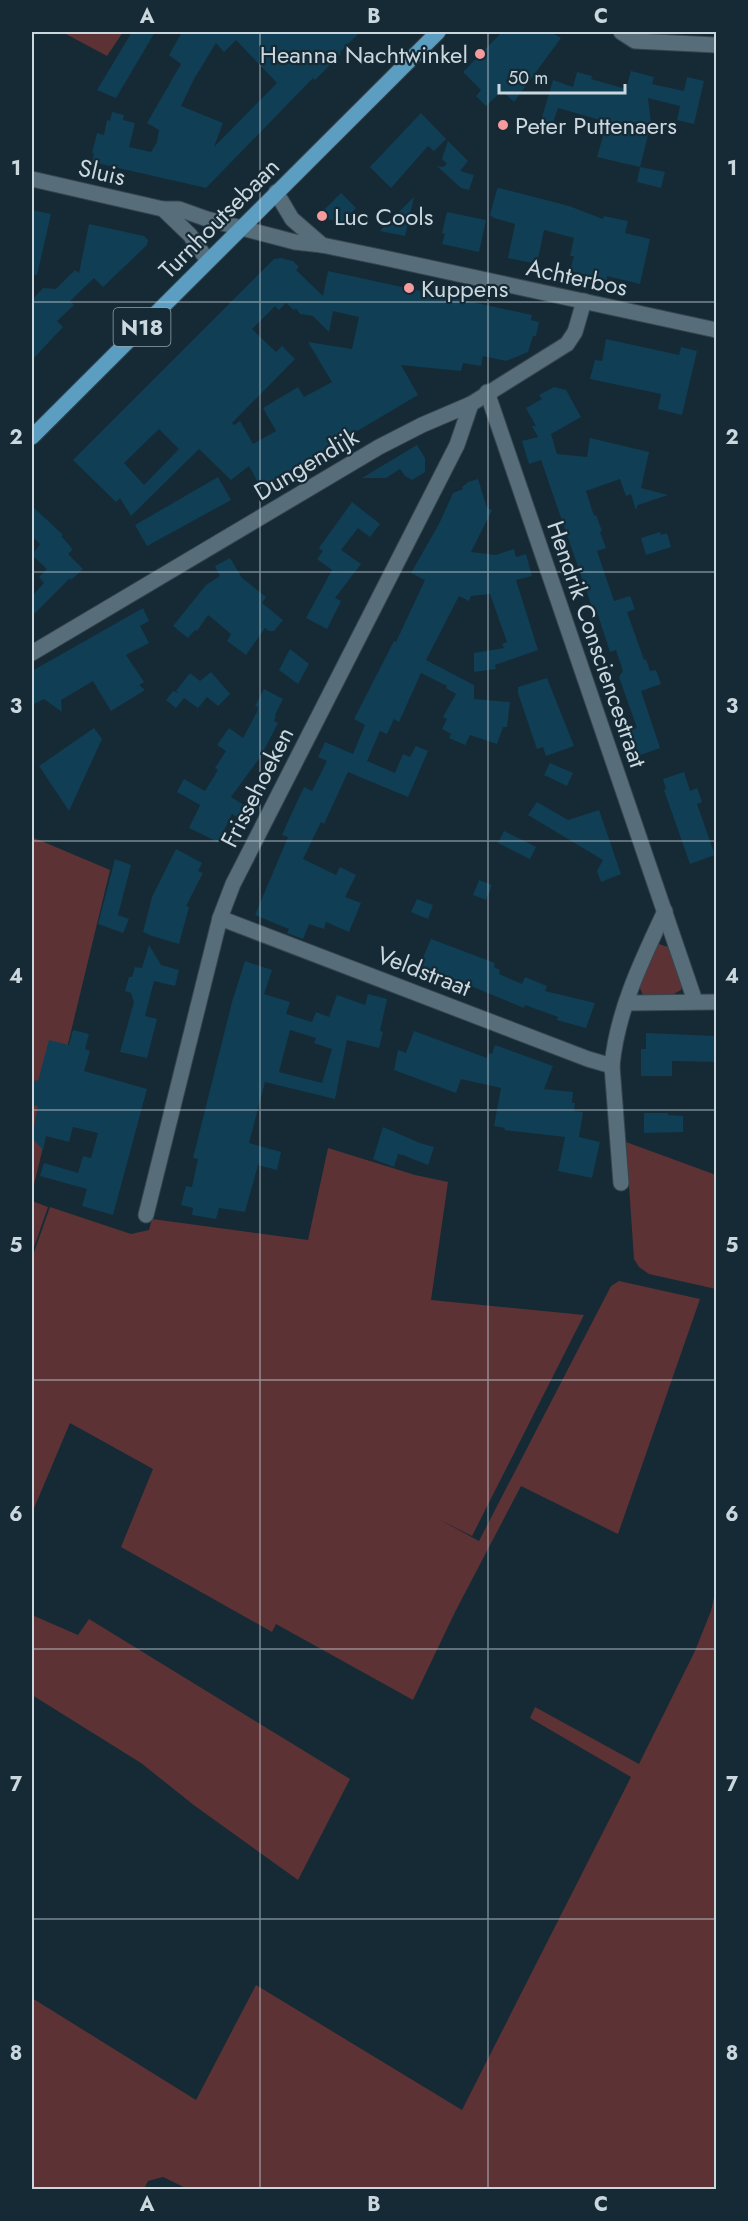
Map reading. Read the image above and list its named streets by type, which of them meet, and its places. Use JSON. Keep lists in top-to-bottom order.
{
  "streets": {
    "main road": ["Turnhoutsebaan", "N18"],
    "street": [
      "Sluis",
      "Achterbos",
      "Dungendijk",
      "Hendrik Consciencestraat",
      "Frissehoeken",
      "Veldstraat"
    ]
  },
  "crossings": [
    ["Sluis", "Turnhoutsebaan"],
    ["Sluis", "Achterbos"],
    ["Turnhoutsebaan", "Achterbos"],
    ["Achterbos", "Dungendijk"],
    ["Dungendijk", "Hendrik Consciencestraat"],
    ["Dungendijk", "Frissehoeken"],
    ["Frissehoeken", "Veldstraat"]
  ],
  "places": [
    "Heanna Nachtwinkel",
    "Peter Puttenaers",
    "Luc Cools",
    "Kuppens"
  ],
  "scale_bar": "50 m",
  "grid": {
    "columns": ["A", "B", "C"],
    "rows": [
      "1",
      "2",
      "3",
      "4",
      "5",
      "6",
      "7",
      "8"
    ]
  }
}
